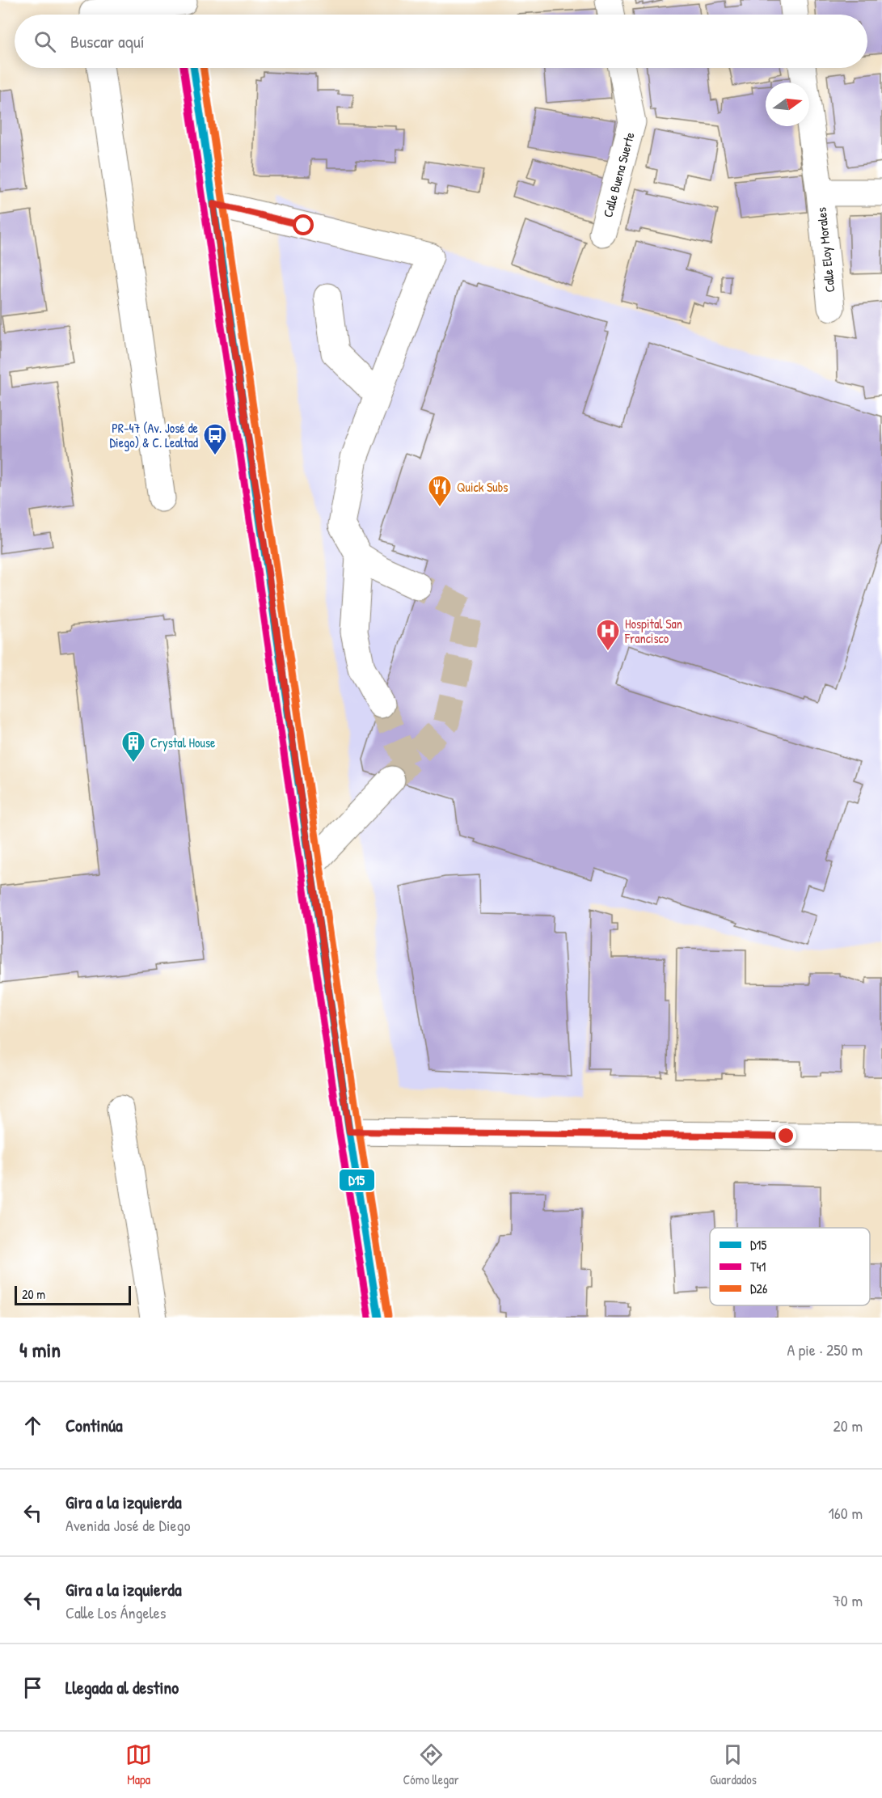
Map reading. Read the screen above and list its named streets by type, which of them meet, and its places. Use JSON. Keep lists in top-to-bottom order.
{
  "streets": {
    "street": ["Calle Buena Suerte", "Calle Eloy Morales"]
  },
  "places": {
    "bus stop": ["PR-47 (Av. José de Diego) & C. Lealtad"],
    "restaurant": ["Quick Subs"],
    "hospital": ["Hospital San Francisco"],
    "building": ["Crystal House"]
  },
  "lines": ["transit line D15", "transit line T41", "transit line D26"],
  "legend": ["D15", "T41", "D26"],
  "scale_bar": "20 m",
  "north": "right",
  "page": {
    "search": "Buscar aquí",
    "scale": "20 m",
    "heading": ["4 min", "A pie · 250 m"],
    "list": [
      ["Continúa", "20 m"],
      ["Gira a la izquierda", "Avenida José de Diego", "160 m"],
      ["Gira a la izquierda", "Calle Los Ángeles", "70 m"],
      "Llegada al destino"
    ],
    "nav": ["Mapa", "Cómo llegar", "Guardados"]
  }
}
